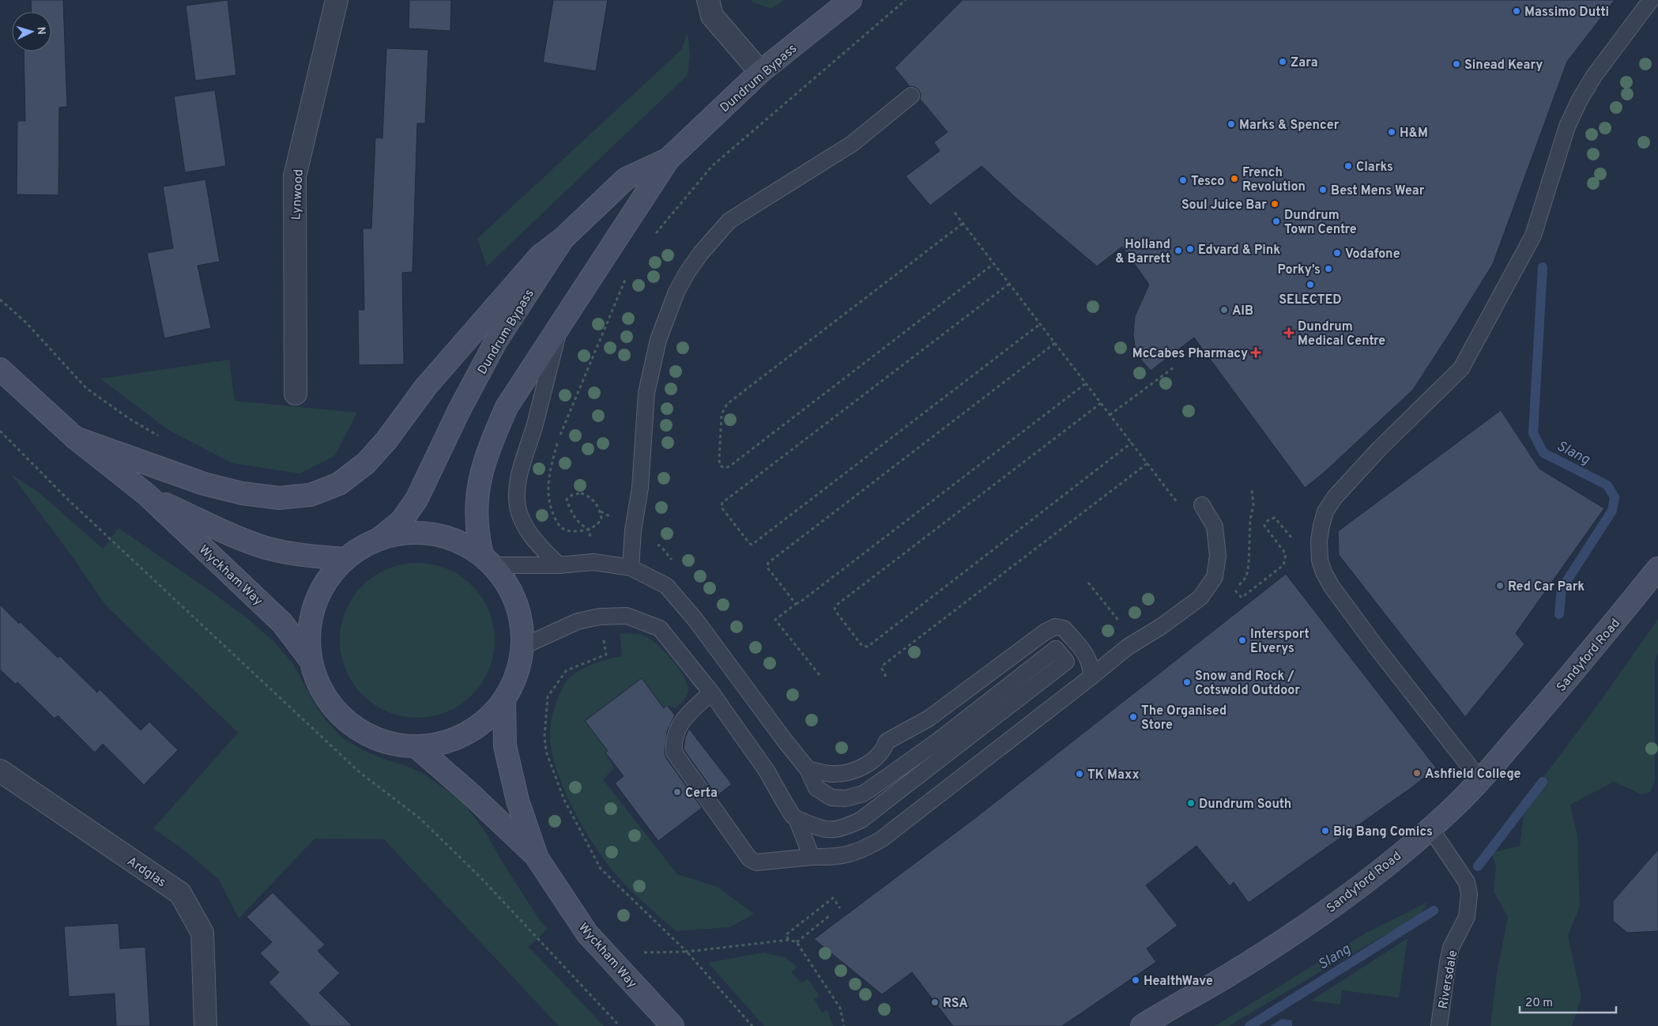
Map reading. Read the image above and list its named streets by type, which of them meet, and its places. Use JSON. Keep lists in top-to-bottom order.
{
  "streets": {
    "main road": ["Dundrum Bypass", "Wyckham Way", "Sandyford Road"],
    "street": ["Lynwood", "Ardglas"],
    "lane": ["Riversdale"]
  },
  "crossings": [
    ["Sandyford Road", "Riversdale"]
  ],
  "water": ["Slang"],
  "places": {
    "other": [
      "Massimo Dutti",
      "Zara",
      "Sinead Keary",
      "Marks & Spencer",
      "H&M",
      "Clarks",
      "French Revolution",
      "Tesco",
      "Best Mens Wear",
      "Soul Juice Bar",
      "Dundrum Town Centre",
      "Edvard & Pink",
      "Holland & Barrett",
      "Vodafone",
      "Porky’s",
      "SELECTED",
      "AIB",
      "Red Car Park",
      "Intersport Elverys",
      "Snow and Rock / Cotswold Outdoor",
      "The Organised Store",
      "Ashfield College",
      "TK Maxx",
      "Certa",
      "Dundrum South",
      "Big Bang Comics",
      "HealthWave",
      "RSA"
    ],
    "health": ["Dundrum Medical Centre", "McCabes Pharmacy"]
  },
  "scale_bar": "20 m",
  "north": "right"
}
